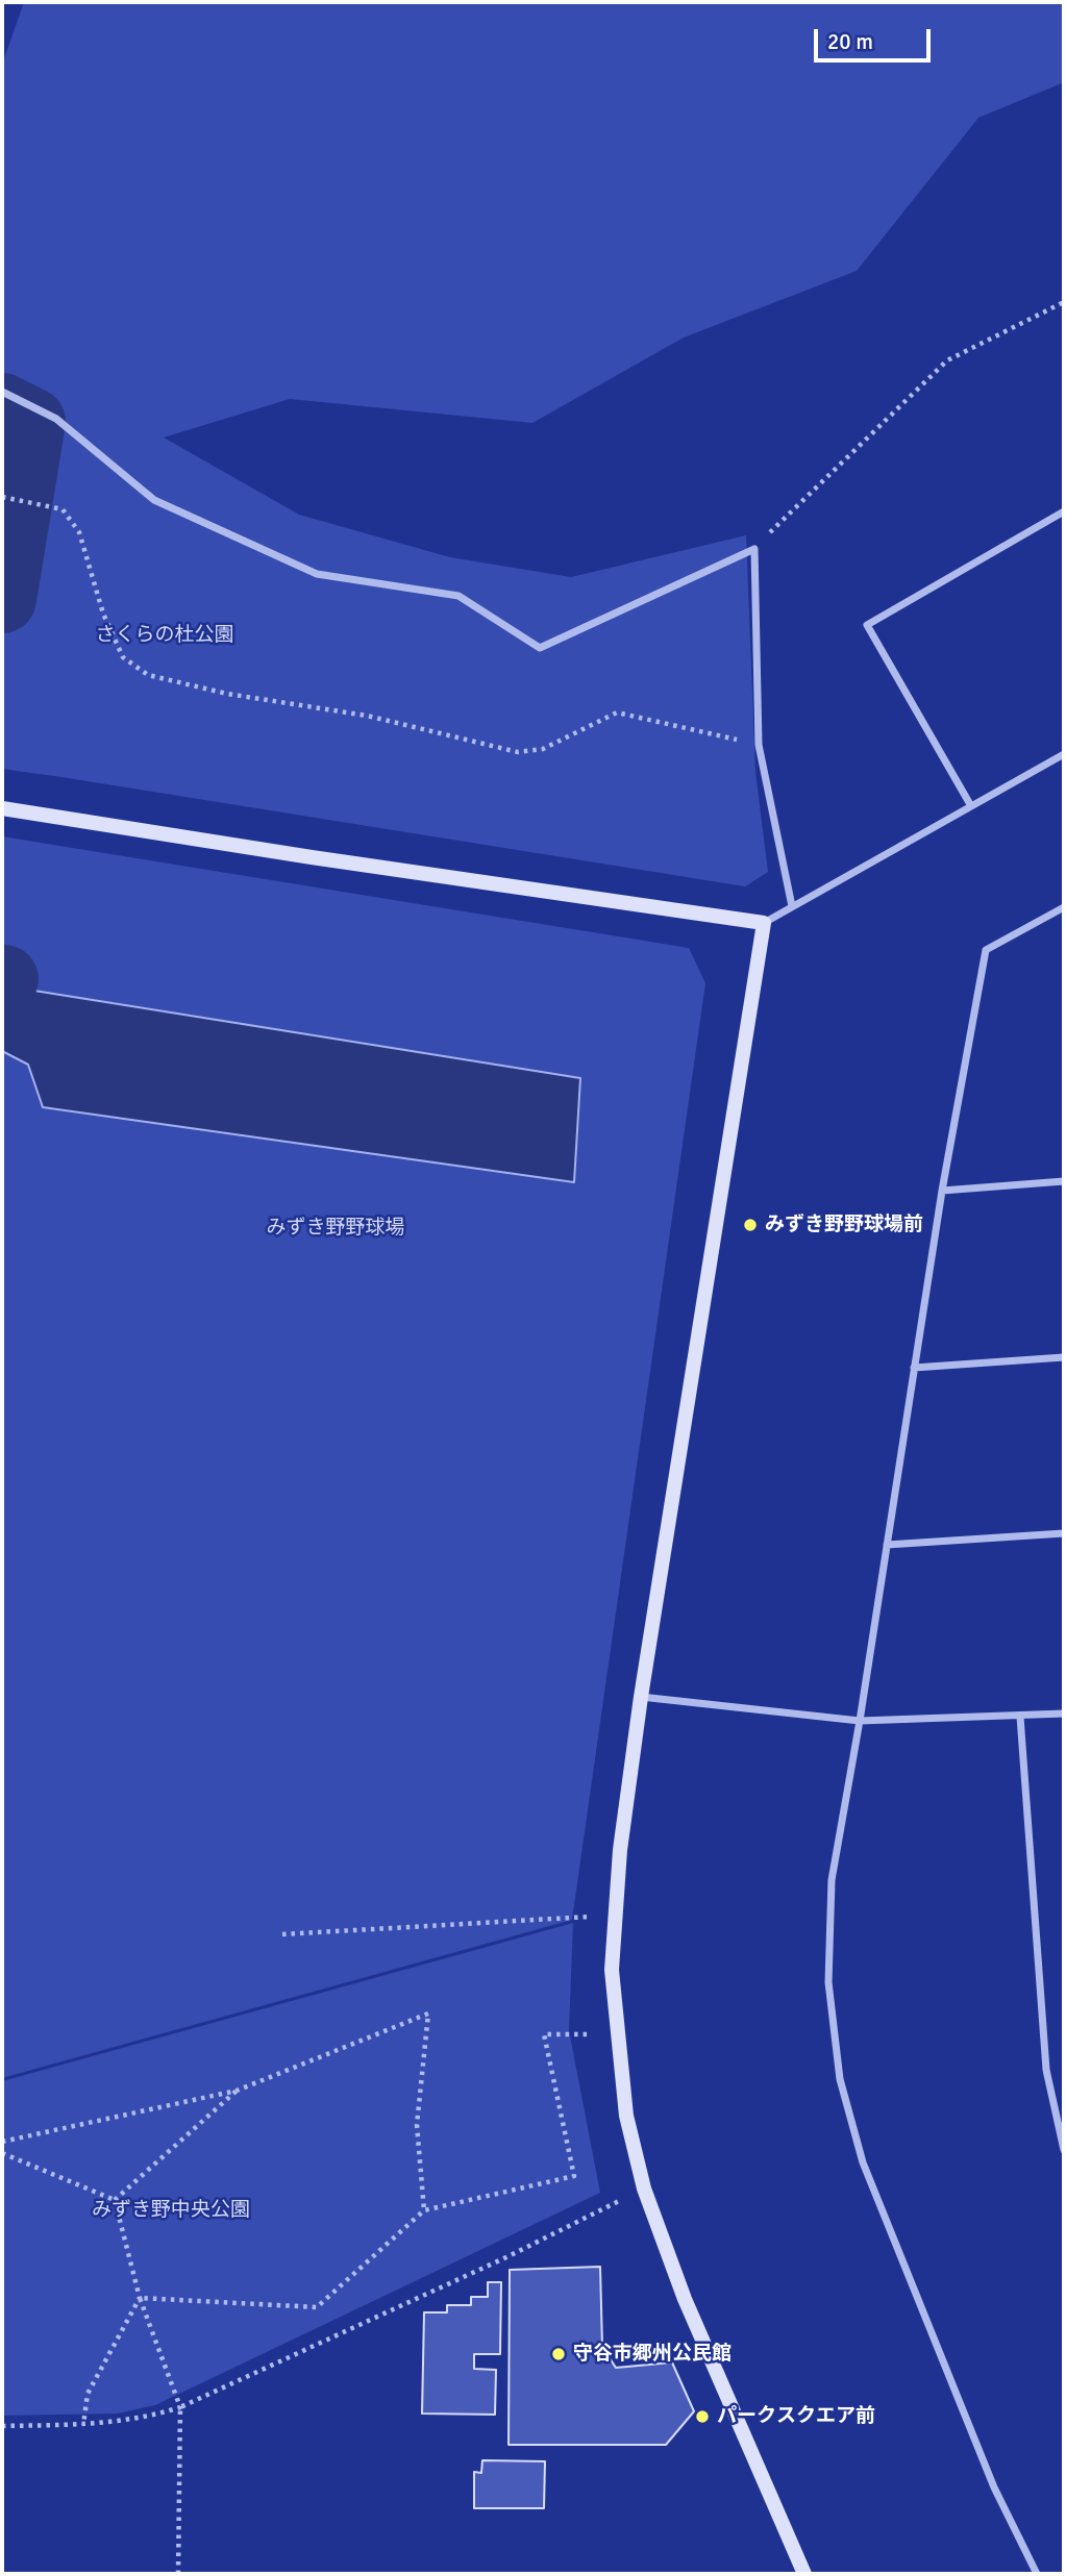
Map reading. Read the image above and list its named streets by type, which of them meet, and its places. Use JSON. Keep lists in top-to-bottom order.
{
  "parks": ["さくらの杜公園", "みずき野野球場", "みずき野中央公園"],
  "places": ["みずき野野球場前", "守谷市郷州公民館", "パークスクエア前"],
  "scale_bar": "20 m"
}
